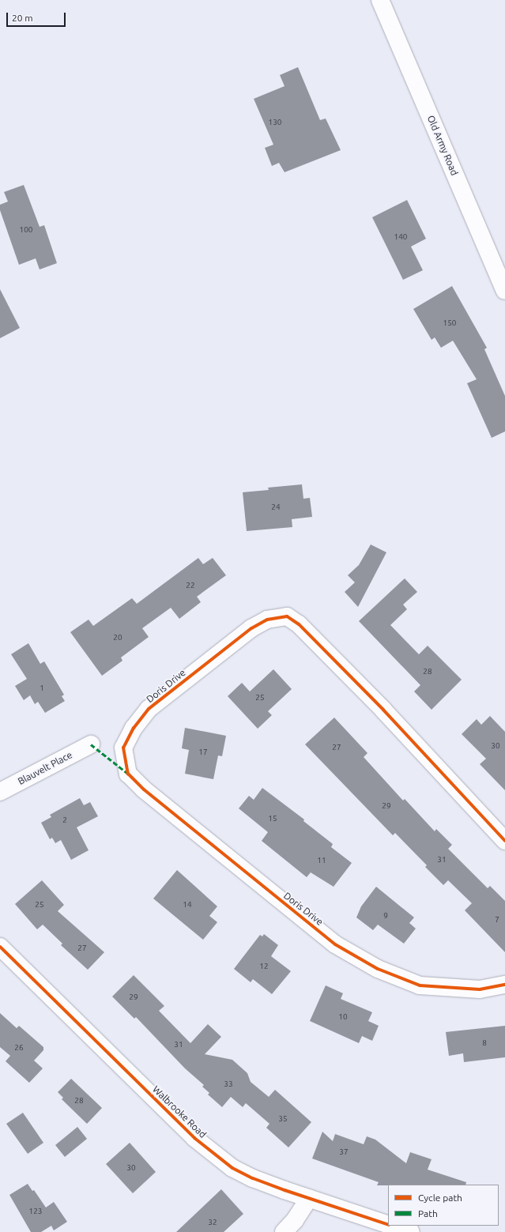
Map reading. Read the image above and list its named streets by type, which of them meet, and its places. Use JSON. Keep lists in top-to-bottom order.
{
  "streets": {
    "street": [
      "Old Army Road",
      "Doris Drive",
      "Blauvelt Place",
      "Walbrooke Road"
    ]
  },
  "house_numbers": [
    "130",
    "100",
    "140",
    "150",
    "24",
    "22",
    "20",
    "28",
    "1",
    "25",
    "30",
    "27",
    "17",
    "29",
    "15",
    "2",
    "31",
    "11",
    "25",
    "14",
    "9",
    "7",
    "27",
    "12",
    "29",
    "10",
    "8",
    "31",
    "26",
    "33",
    "28",
    "35",
    "37",
    "30",
    "123",
    "32"
  ],
  "legend": ["Cycle path", "Path"],
  "scale_bar": "20 m"
}
